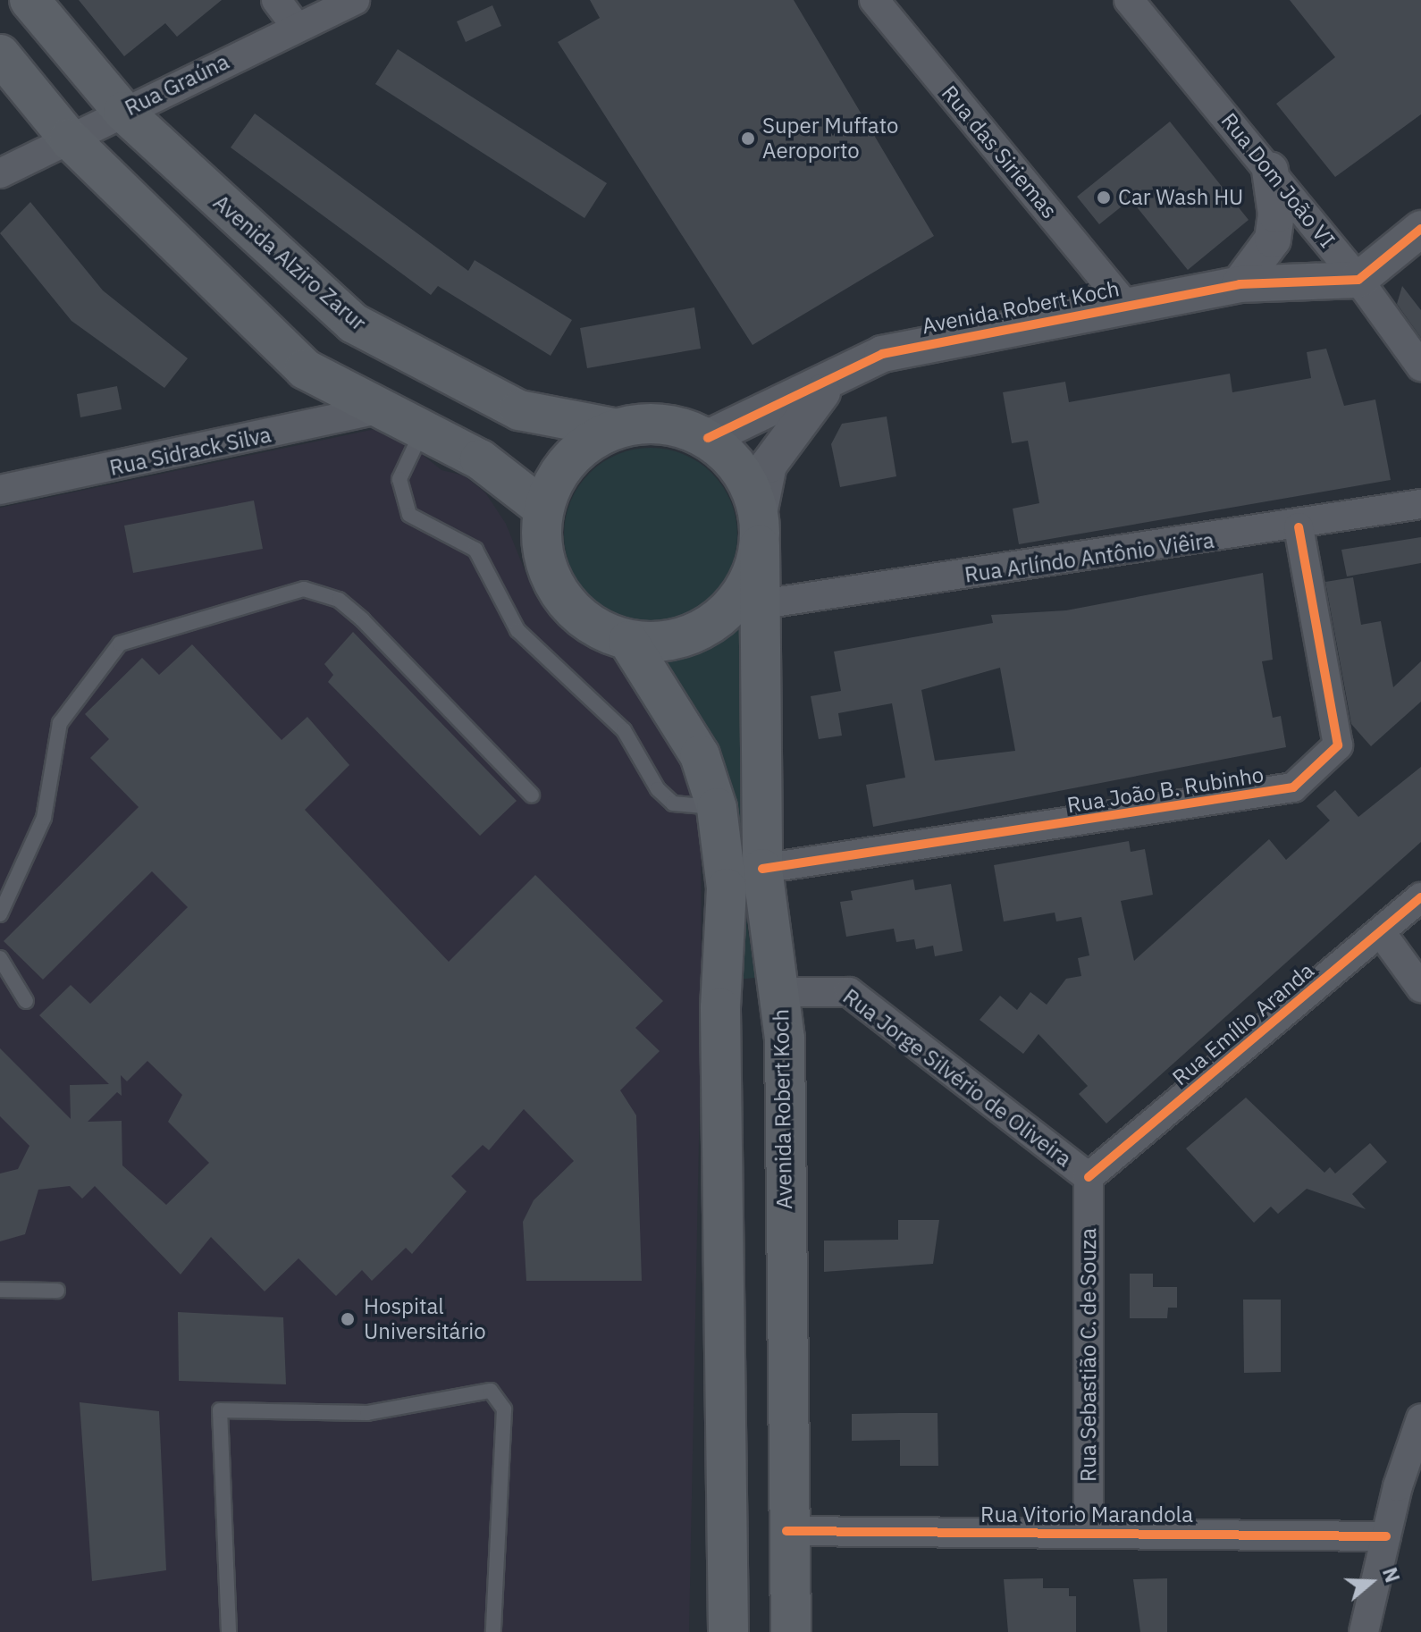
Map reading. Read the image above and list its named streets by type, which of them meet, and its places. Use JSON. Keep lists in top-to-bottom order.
{
  "streets": {
    "main road": ["Avenida Alziro Zarur", "Avenida Robert Koch"],
    "street": [
      "Rua Graúna",
      "Rua das Siriemas",
      "Rua Dom João VI",
      "Rua Sidrack Silva",
      "Rua Arlíndo Antônio Viêira",
      "Rua João B. Rubinho",
      "Rua Emílio Aranda",
      "Rua Jorge Silvério de Oliveira",
      "Rua Sebastião C. de Souza",
      "Rua Vitorio Marandola"
    ]
  },
  "crossings": [
    ["Rua Graúna", "Avenida Alziro Zarur"],
    ["Rua das Siriemas", "Avenida Robert Koch"],
    ["Rua Dom João VI", "Avenida Robert Koch"],
    ["Avenida Alziro Zarur", "Avenida Robert Koch"],
    ["Avenida Robert Koch", "Rua Arlíndo Antônio Viêira"],
    ["Avenida Robert Koch", "Rua João B. Rubinho"],
    ["Avenida Robert Koch", "Rua Jorge Silvério de Oliveira"],
    ["Avenida Robert Koch", "Rua Vitorio Marandola"],
    ["Rua Arlíndo Antônio Viêira", "Rua João B. Rubinho"],
    ["Rua Emílio Aranda", "Rua Jorge Silvério de Oliveira"],
    ["Rua Emílio Aranda", "Rua Sebastião C. de Souza"],
    ["Rua Jorge Silvério de Oliveira", "Rua Sebastião C. de Souza"],
    ["Rua Sebastião C. de Souza", "Rua Vitorio Marandola"]
  ],
  "places": ["Super Muffato Aeroporto", "Car Wash HU", "Hospital Universitário"],
  "north": "right"
}
